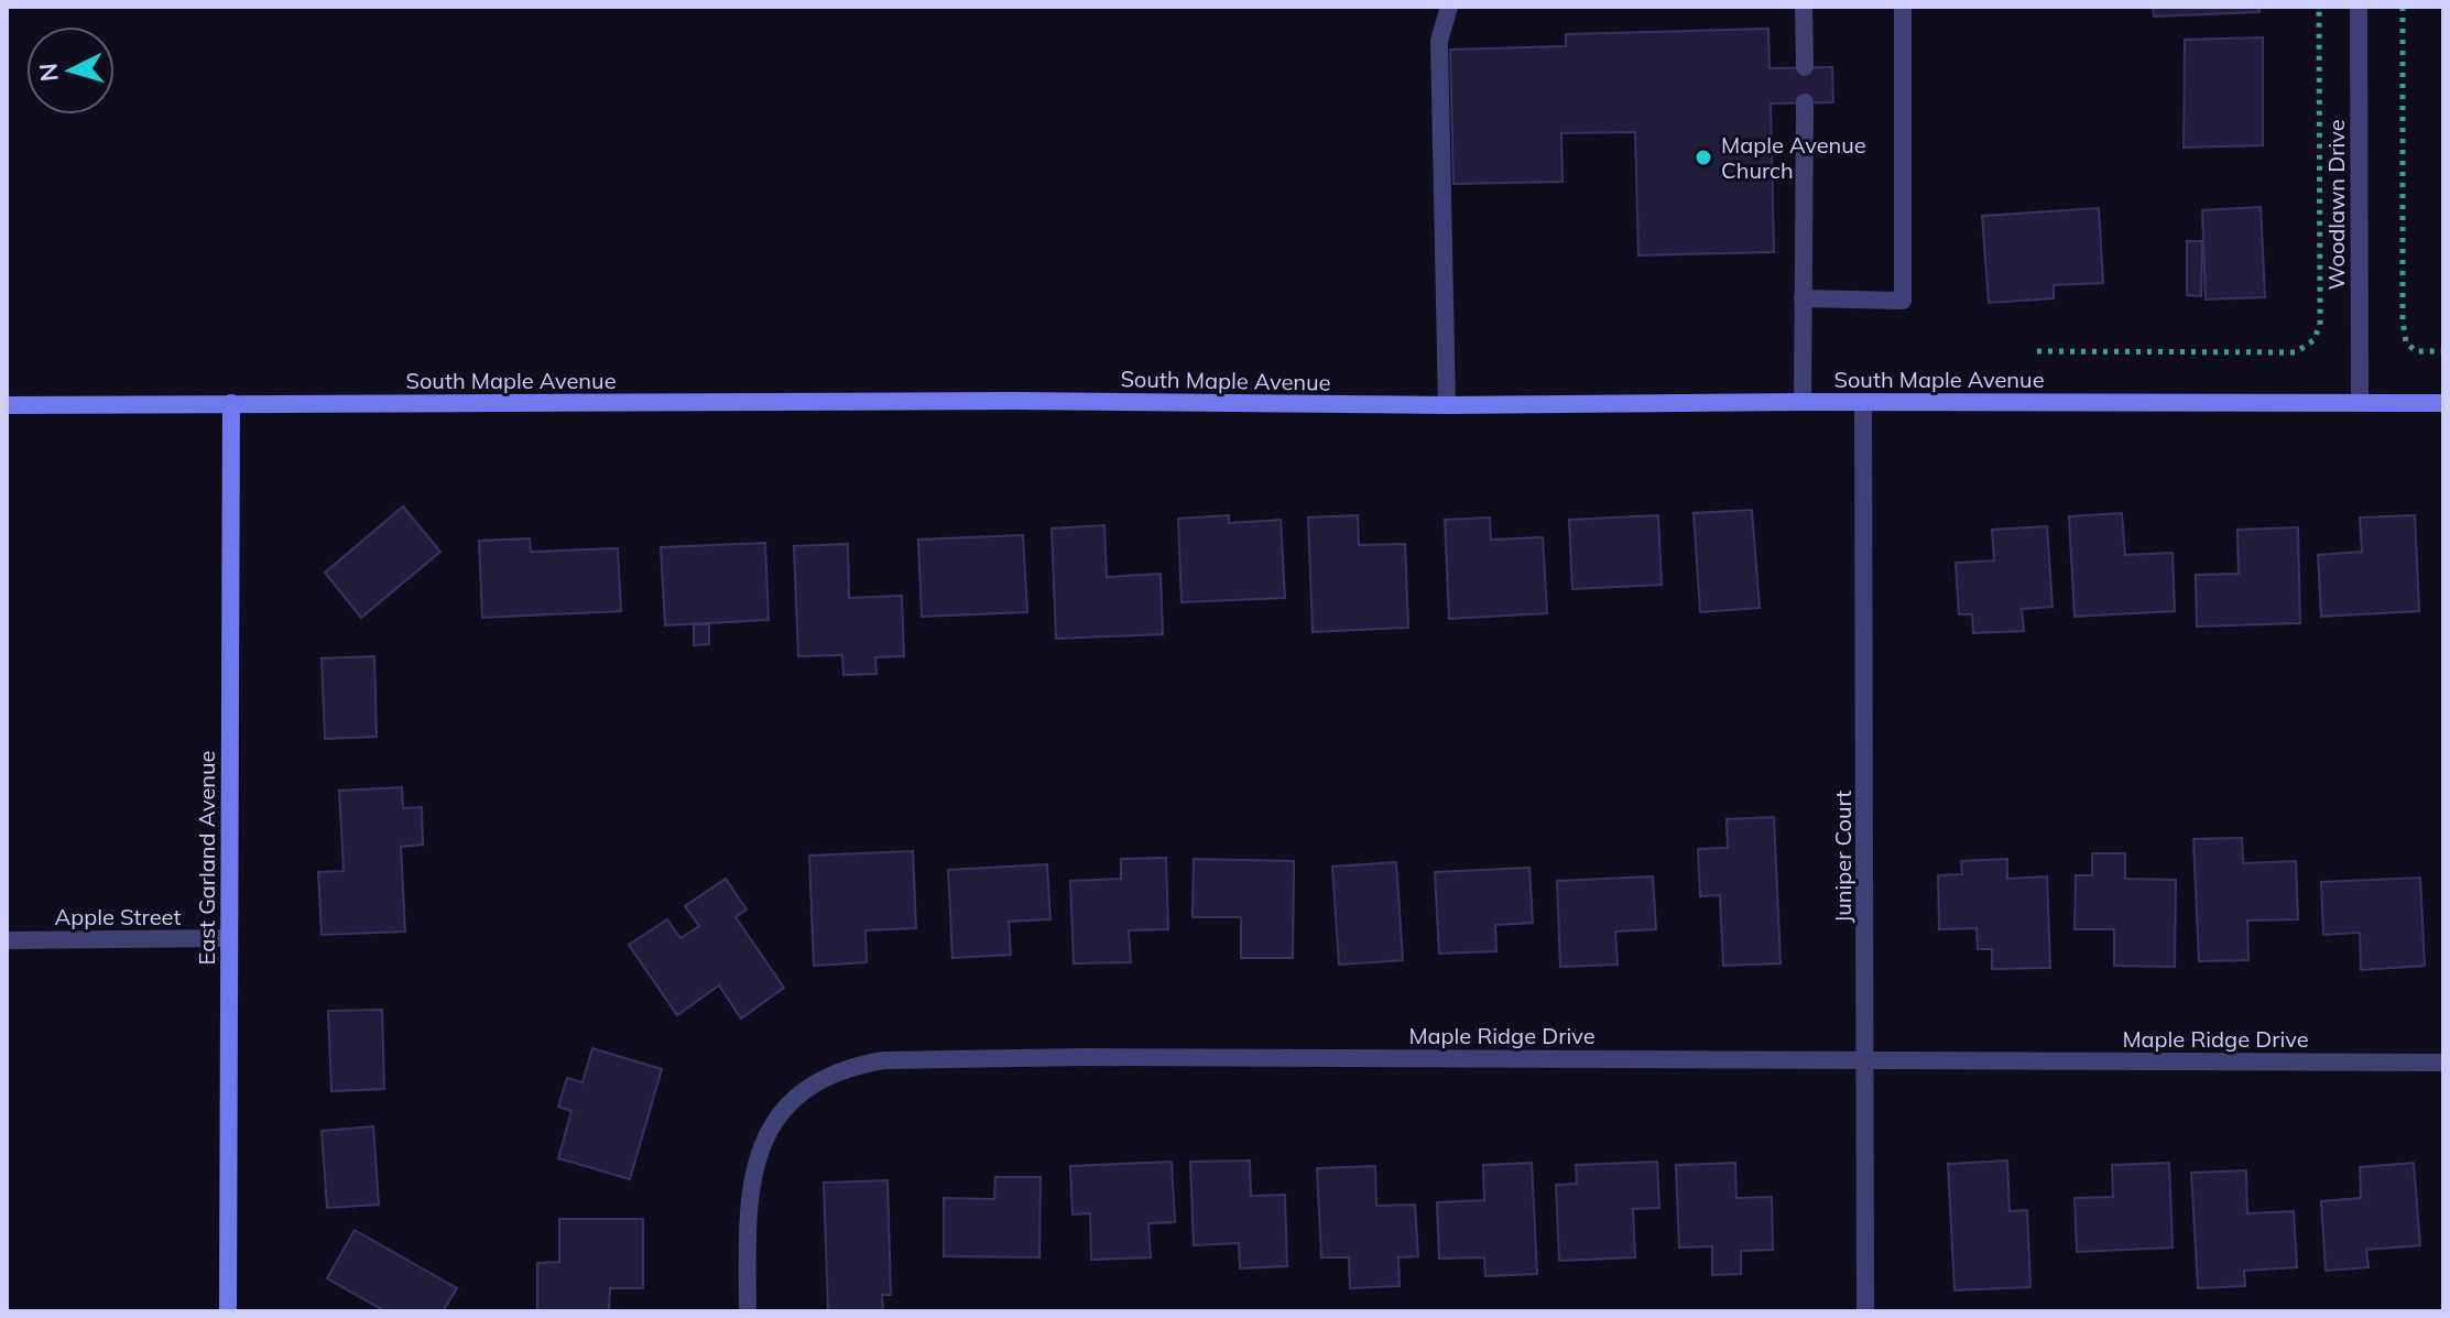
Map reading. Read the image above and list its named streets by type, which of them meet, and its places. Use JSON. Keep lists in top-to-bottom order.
{
  "streets": {
    "main road": ["South Maple Avenue", "East Garland Avenue"],
    "street": [
      "Woodlawn Drive",
      "Juniper Court",
      "Apple Street",
      "Maple Ridge Drive"
    ]
  },
  "crossings": [
    ["Woodlawn Drive", "South Maple Avenue"],
    ["South Maple Avenue", "Juniper Court"],
    ["South Maple Avenue", "East Garland Avenue"],
    ["Juniper Court", "Maple Ridge Drive"],
    ["East Garland Avenue", "Apple Street"]
  ],
  "places": ["Maple Avenue Church"],
  "north": "left"
}
